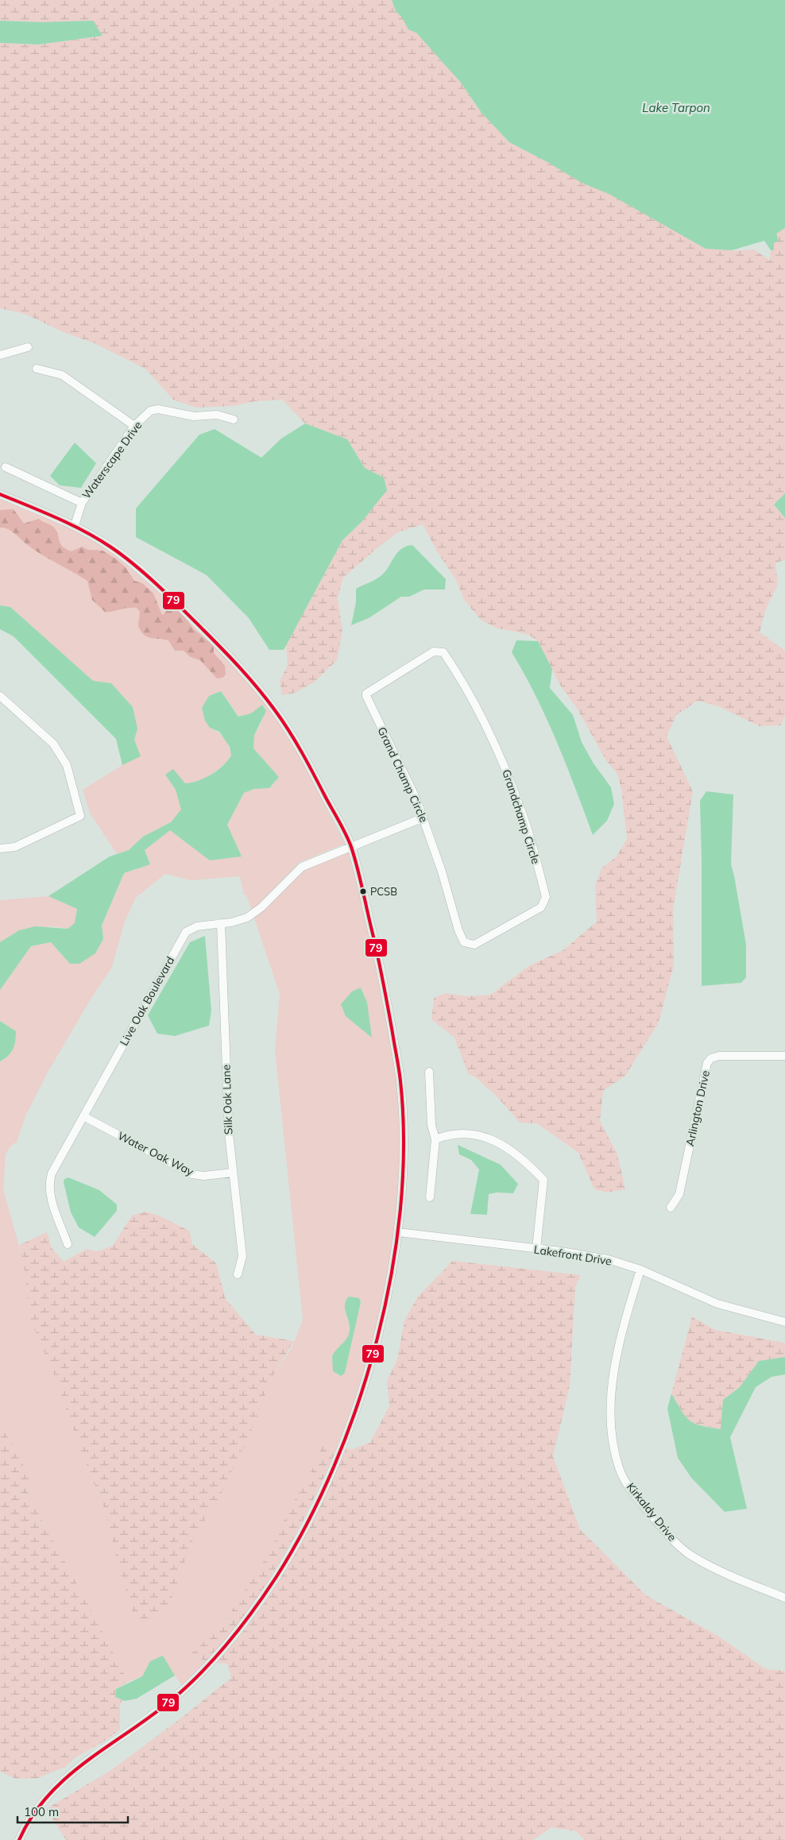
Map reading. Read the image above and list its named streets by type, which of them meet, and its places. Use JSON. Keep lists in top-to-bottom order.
{
  "streets": {
    "street": [
      "Waterscape Drive",
      "Grand Champ Circle",
      "Grandchamp Circle",
      "Live Oak Boulevard",
      "Silk Oak Lane",
      "Arlington Drive",
      "Water Oak Way",
      "Lakefront Drive",
      "Kirkaldy Drive"
    ]
  },
  "crossings": [
    ["Grand Champ Circle", "Grandchamp Circle"],
    ["Grand Champ Circle", "Live Oak Boulevard"],
    ["Live Oak Boulevard", "Silk Oak Lane"],
    ["Live Oak Boulevard", "Water Oak Way"],
    ["Silk Oak Lane", "Water Oak Way"],
    ["Lakefront Drive", "Kirkaldy Drive"]
  ],
  "water": ["Lake Tarpon"],
  "places": ["PCSB"],
  "lines": ["transit line 79"],
  "scale_bar": "100 m"
}
